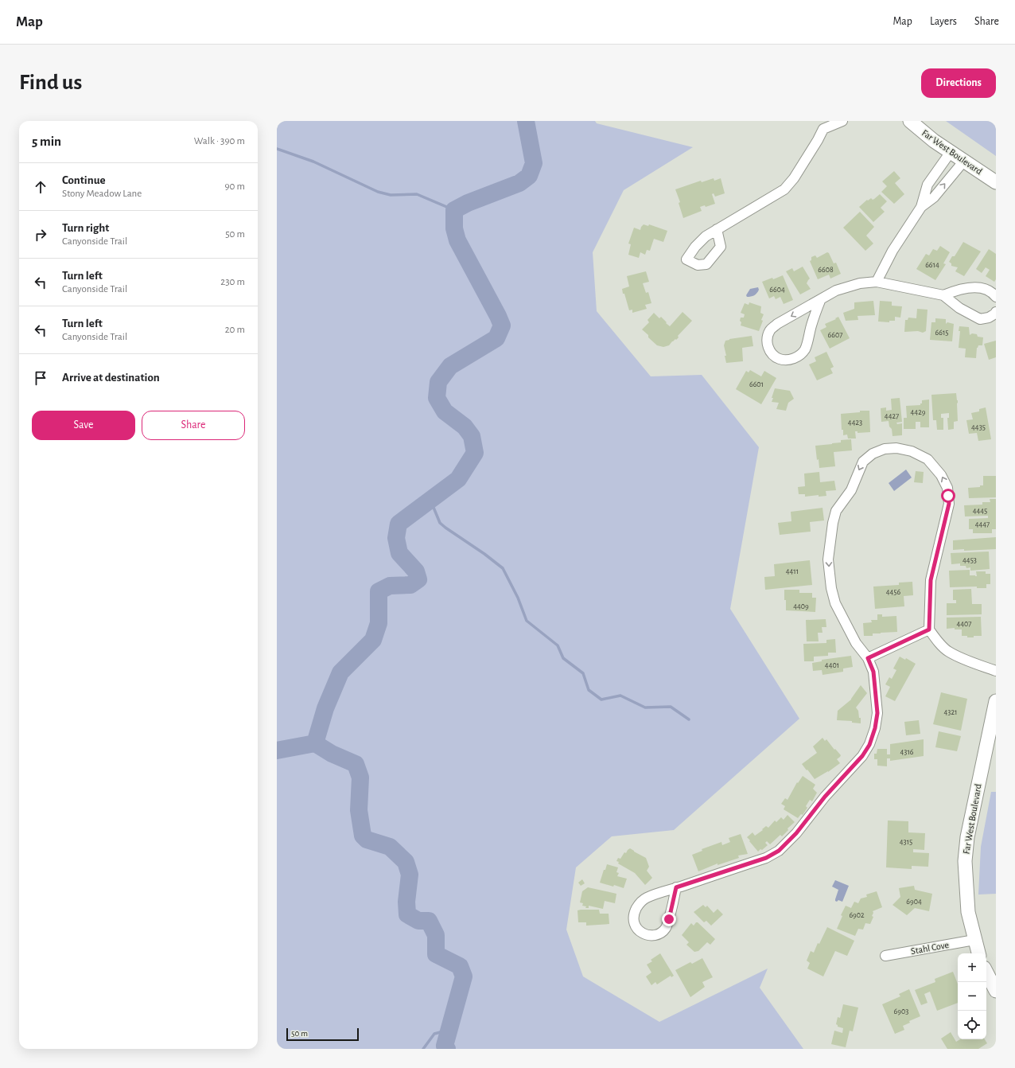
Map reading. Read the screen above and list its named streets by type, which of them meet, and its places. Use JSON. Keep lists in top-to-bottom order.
{
  "streets": {
    "street": ["Far West Boulevard", "Stahl Cove"]
  },
  "crossings": [
    ["Far West Boulevard", "Stahl Cove"]
  ],
  "house_numbers": [
    "6614",
    "6608",
    "6604",
    "6615",
    "6607",
    "6601",
    "4429",
    "4427",
    "4423",
    "4435",
    "4445",
    "4447",
    "4453",
    "4411",
    "4456",
    "4409",
    "4407",
    "4401",
    "4321",
    "4316",
    "4315",
    "6904",
    "6902",
    "6903"
  ],
  "scale_bar": "50 m",
  "page": {
    "header": "Map",
    "nav": ["Map", "Layers", "Share"],
    "buttons": [
      "Directions",
      ["Save", "Share"]
    ],
    "title": "Find us",
    "heading": ["5 min", "Walk · 390 m"],
    "list": [
      ["Continue", "Stony Meadow Lane", "90 m"],
      ["Turn right", "Canyonside Trail", "50 m"],
      ["Turn left", "Canyonside Trail", "230 m"],
      ["Turn left", "Canyonside Trail", "20 m"],
      "Arrive at destination"
    ],
    "map_buttons": ["+", "−"],
    "scale": "50 m"
  }
}
